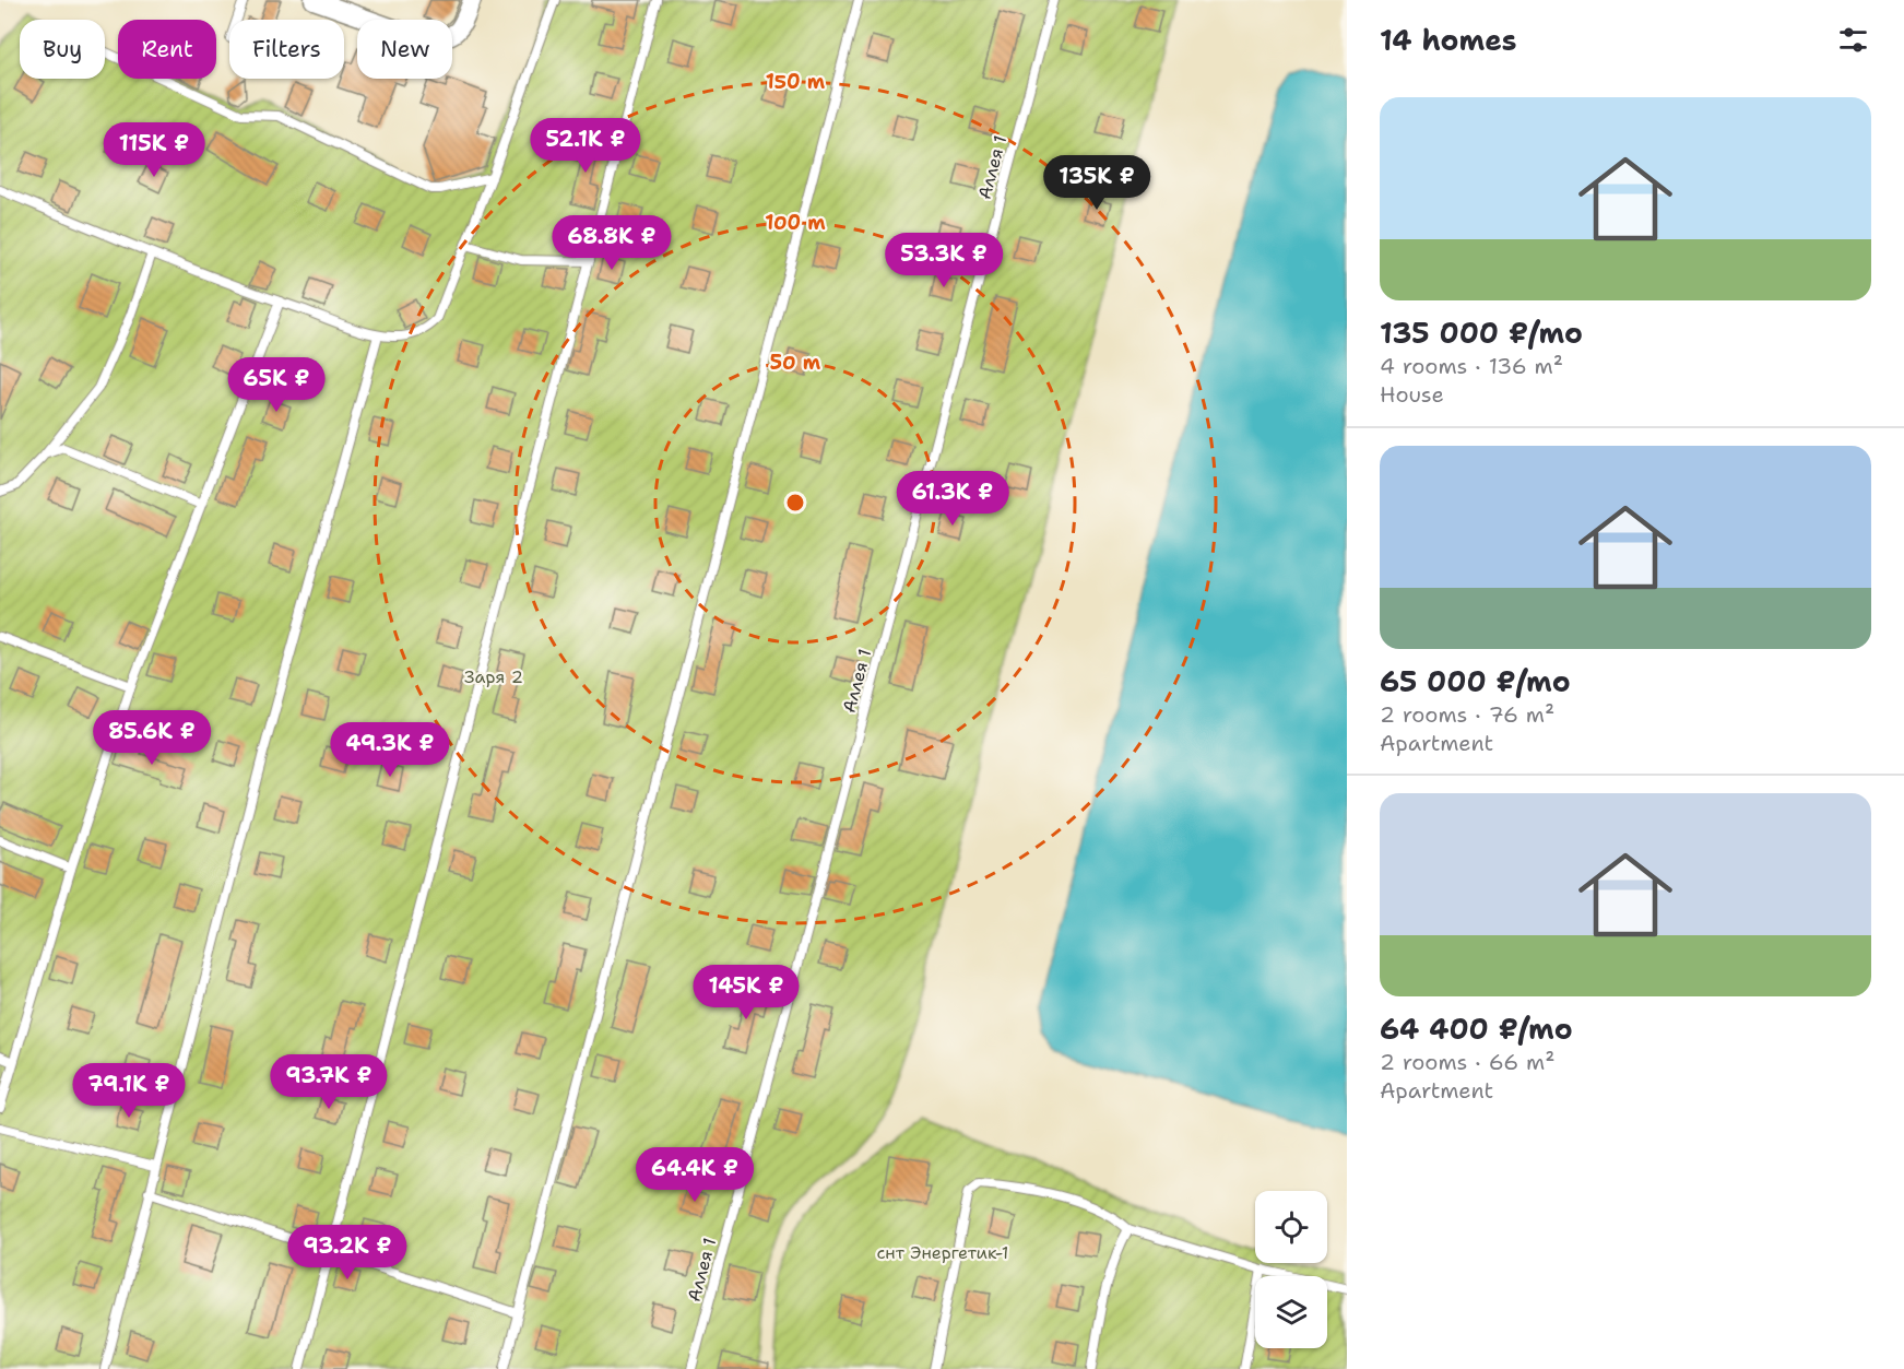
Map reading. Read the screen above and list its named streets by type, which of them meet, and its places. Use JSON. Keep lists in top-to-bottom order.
{
  "streets": {
    "lane": ["Аллея 1"]
  },
  "parks": ["Заря 2", "снт Энергетик-1"],
  "page": {
    "heading": "14 homes",
    "chip": [
      "Buy",
      "Rent",
      "Filters",
      "New"
    ],
    "list": [
      {
        "name": "135 000 ₽/mo",
        "note": "4 rooms · 136 m² · House"
      },
      {
        "name": "65 000 ₽/mo",
        "note": "2 rooms · 76 m² · Apartment"
      },
      {
        "name": "64 400 ₽/mo",
        "note": "2 rooms · 66 m² · Apartment"
      }
    ],
    "price": [
      "52.1K ₽",
      "115K ₽",
      "135K ₽",
      "68.8K ₽",
      "53.3K ₽",
      "65K ₽",
      "61.3K ₽",
      "85.6K ₽",
      "49.3K ₽",
      "145K ₽",
      "93.7K ₽",
      "79.1K ₽",
      "64.4K ₽",
      "93.2K ₽"
    ]
  },
  "rings": ["150 m", "100 m", "50 m"]
}
